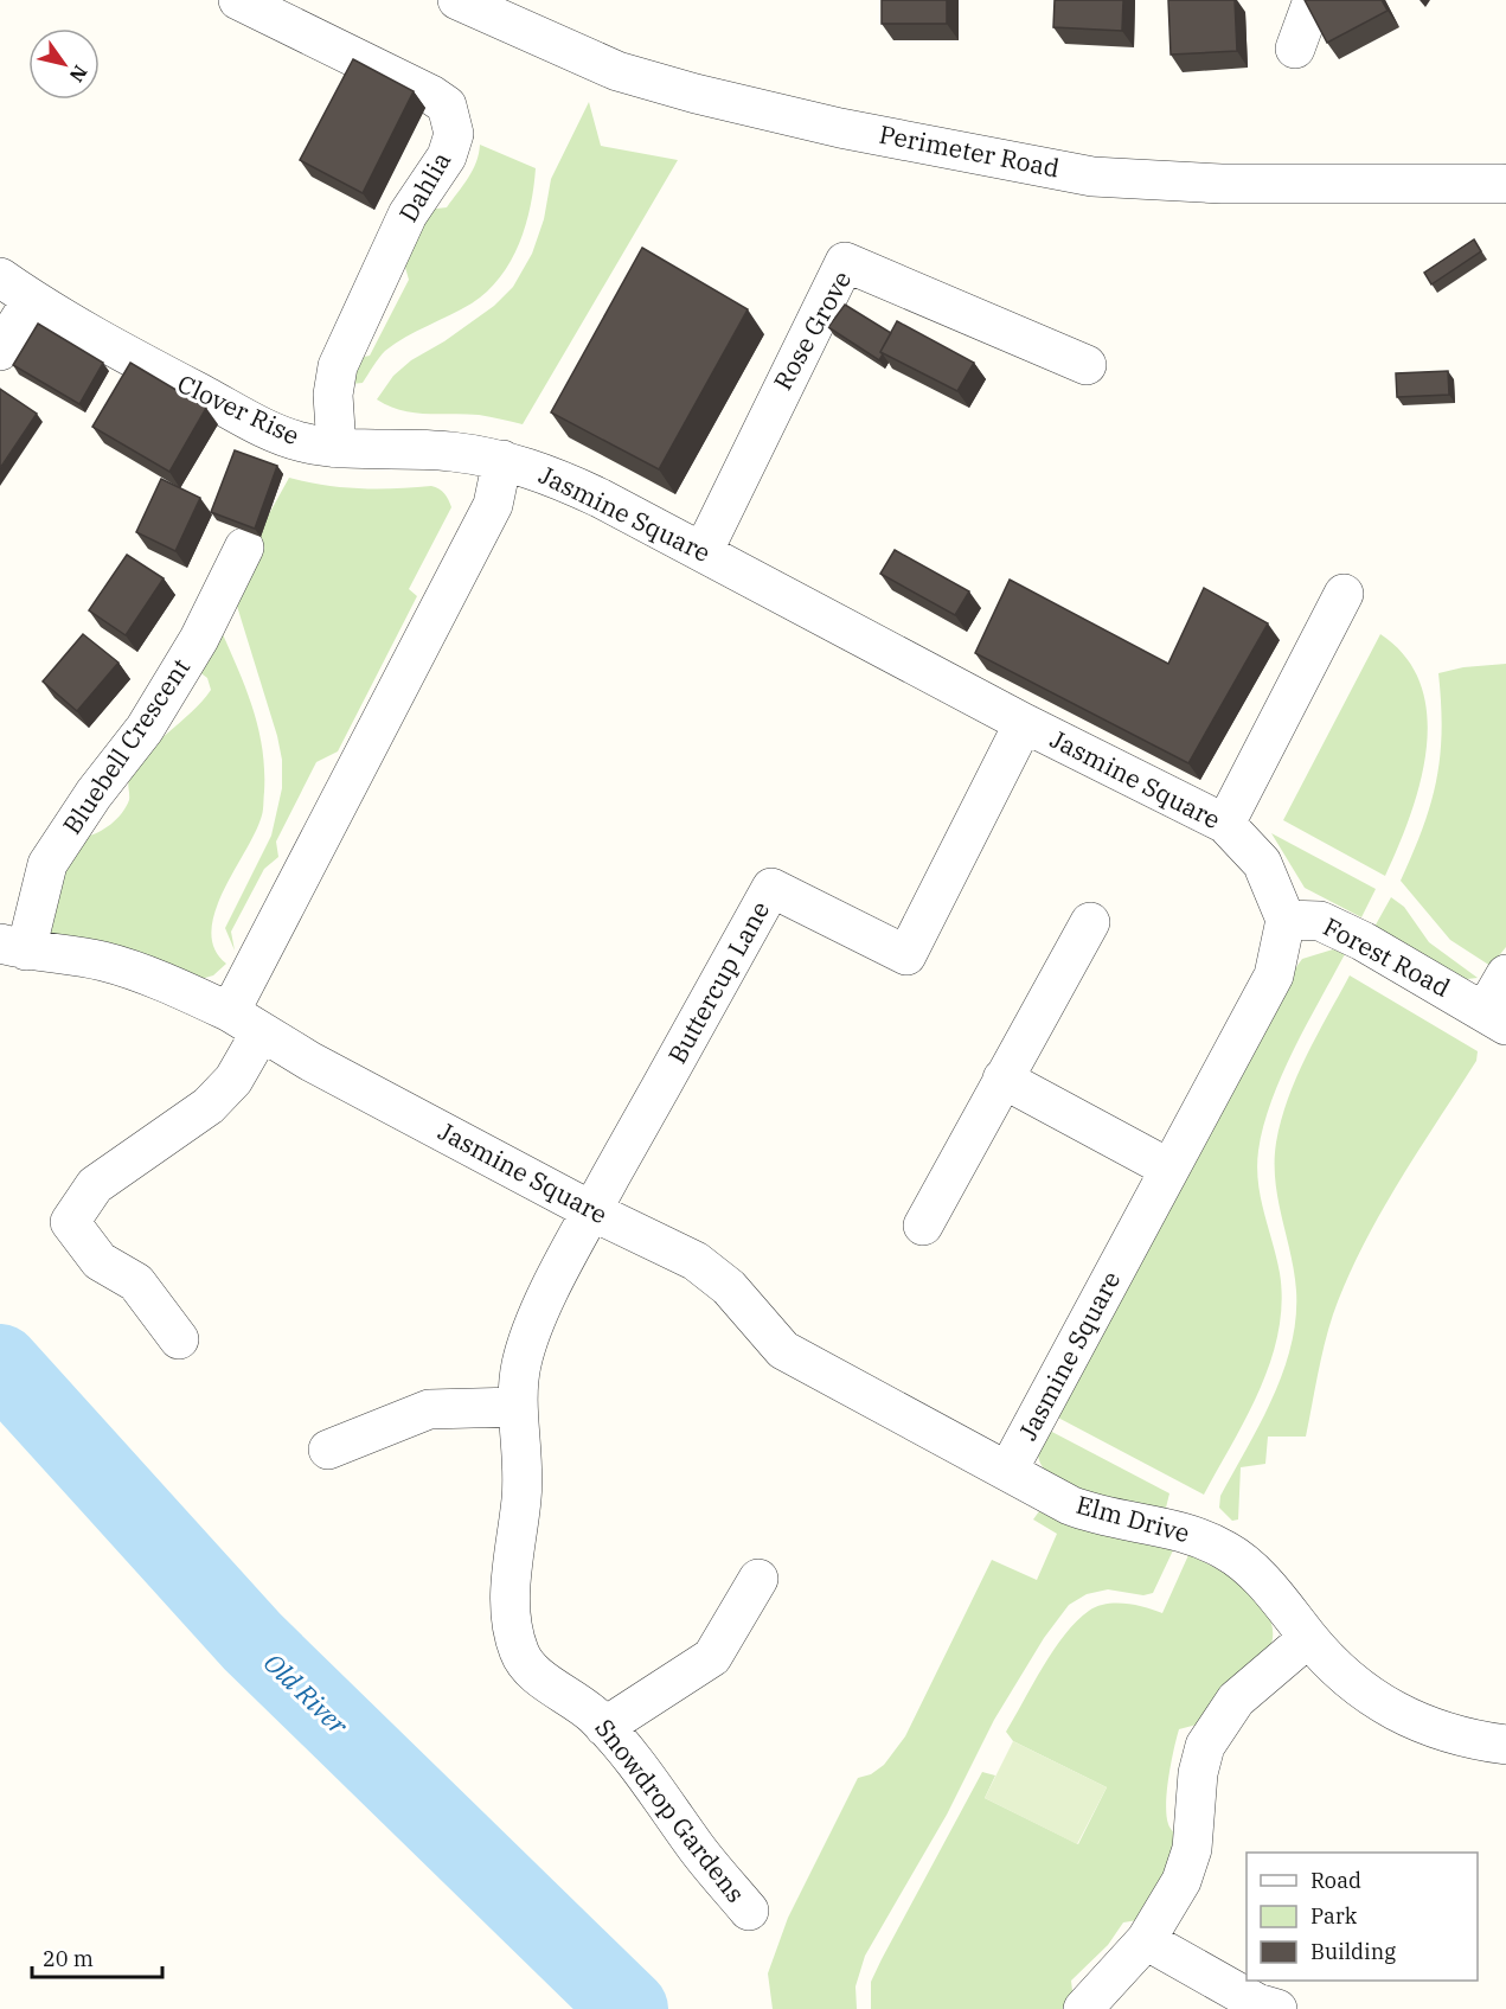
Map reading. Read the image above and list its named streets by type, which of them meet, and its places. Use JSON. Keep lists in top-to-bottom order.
{
  "streets": {
    "street": [
      "Perimeter Road",
      "Dahlia",
      "Rose Grove",
      "Clover Rise",
      "Jasmine Square",
      "Bluebell Crescent",
      "Forest Road",
      "Buttercup Lane",
      "Elm Drive",
      "Snowdrop Gardens"
    ]
  },
  "crossings": [
    ["Dahlia", "Clover Rise"],
    ["Rose Grove", "Jasmine Square"],
    ["Clover Rise", "Jasmine Square"],
    ["Jasmine Square", "Bluebell Crescent"],
    ["Jasmine Square", "Forest Road"],
    ["Jasmine Square", "Buttercup Lane"],
    ["Jasmine Square", "Elm Drive"],
    ["Jasmine Square", "Snowdrop Gardens"],
    ["Buttercup Lane", "Snowdrop Gardens"]
  ],
  "water": ["Old River"],
  "legend": ["Road", "Park", "Building"],
  "scale_bar": "20 m",
  "north": "bottom right"
}
